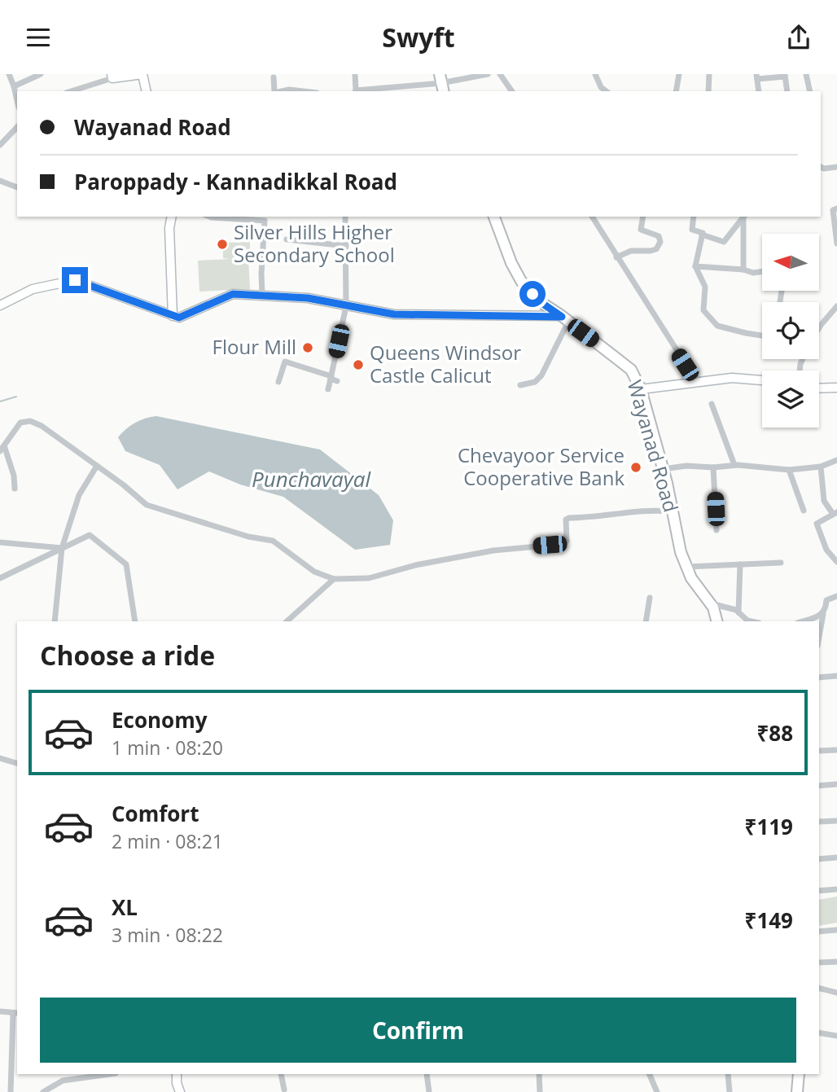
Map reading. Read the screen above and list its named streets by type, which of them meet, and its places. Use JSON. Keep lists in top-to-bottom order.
{
  "streets": {
    "highway": ["Wayanad Road"]
  },
  "water": ["Punchavayal"],
  "places": [
    "Silver Hills Higher Secondary School",
    "Flour Mill",
    "Queens Windsor Castle Calicut",
    "Chevayoor Service Cooperative Bank"
  ],
  "north": "left",
  "page": {
    "header": "Swyft",
    "banner": ["Wayanad Road", "Paroppady - Kannadikkal Road"],
    "heading": "Choose a ride",
    "list": [
      {
        "name": "Economy",
        "note": "1 min · 08:20",
        "value": "₹88"
      },
      {
        "name": "Comfort",
        "note": "2 min · 08:21",
        "value": "₹119"
      },
      {
        "name": "XL",
        "note": "3 min · 08:22",
        "value": "₹149"
      }
    ],
    "buttons": "Confirm"
  }
}
